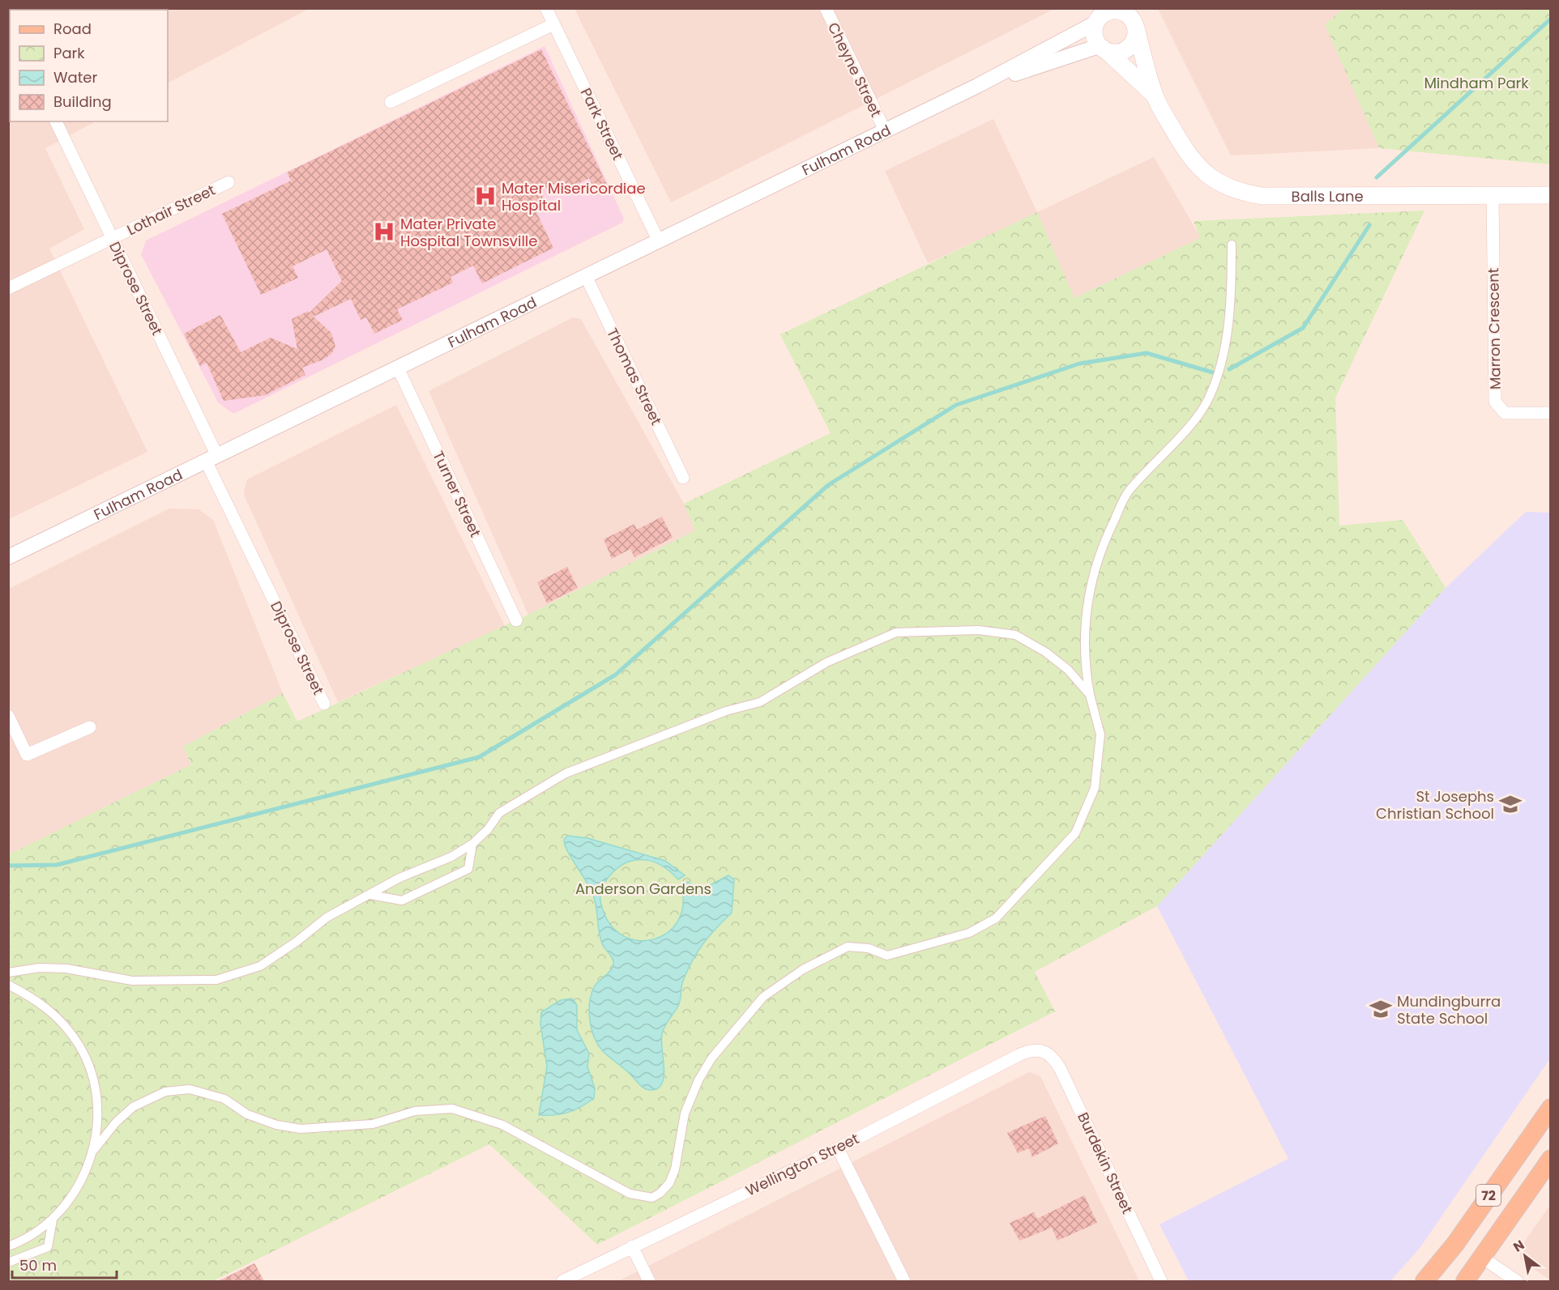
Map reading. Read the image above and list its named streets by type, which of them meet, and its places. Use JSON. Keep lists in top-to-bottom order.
{
  "streets": {
    "main road": ["Balls Lane", "72"],
    "street": [
      "Cheyne Street",
      "Park Street",
      "Fulham Road",
      "Lothair Street",
      "Diprose Street",
      "Marron Crescent",
      "Thomas Street",
      "Turner Street",
      "Burdekin Street",
      "Wellington Street"
    ]
  },
  "crossings": [
    ["Cheyne Street", "Fulham Road"],
    ["Park Street", "Fulham Road"],
    ["Fulham Road", "Balls Lane"],
    ["Fulham Road", "Diprose Street"],
    ["Fulham Road", "Thomas Street"],
    ["Fulham Road", "Turner Street"],
    ["Balls Lane", "Marron Crescent"],
    ["Lothair Street", "Diprose Street"],
    ["Burdekin Street", "Wellington Street"]
  ],
  "parks": ["Mindham Park", "Anderson Gardens"],
  "places": {
    "hospital": ["Mater Misericordiae Hospital", "Mater Private Hospital Townsville"],
    "school or university": ["St Josephs Christian School", "Mundingburra State School"]
  },
  "legend": [
    "Road",
    "Park",
    "Water",
    "Building"
  ],
  "scale_bar": "50 m",
  "north": "top left"
}
